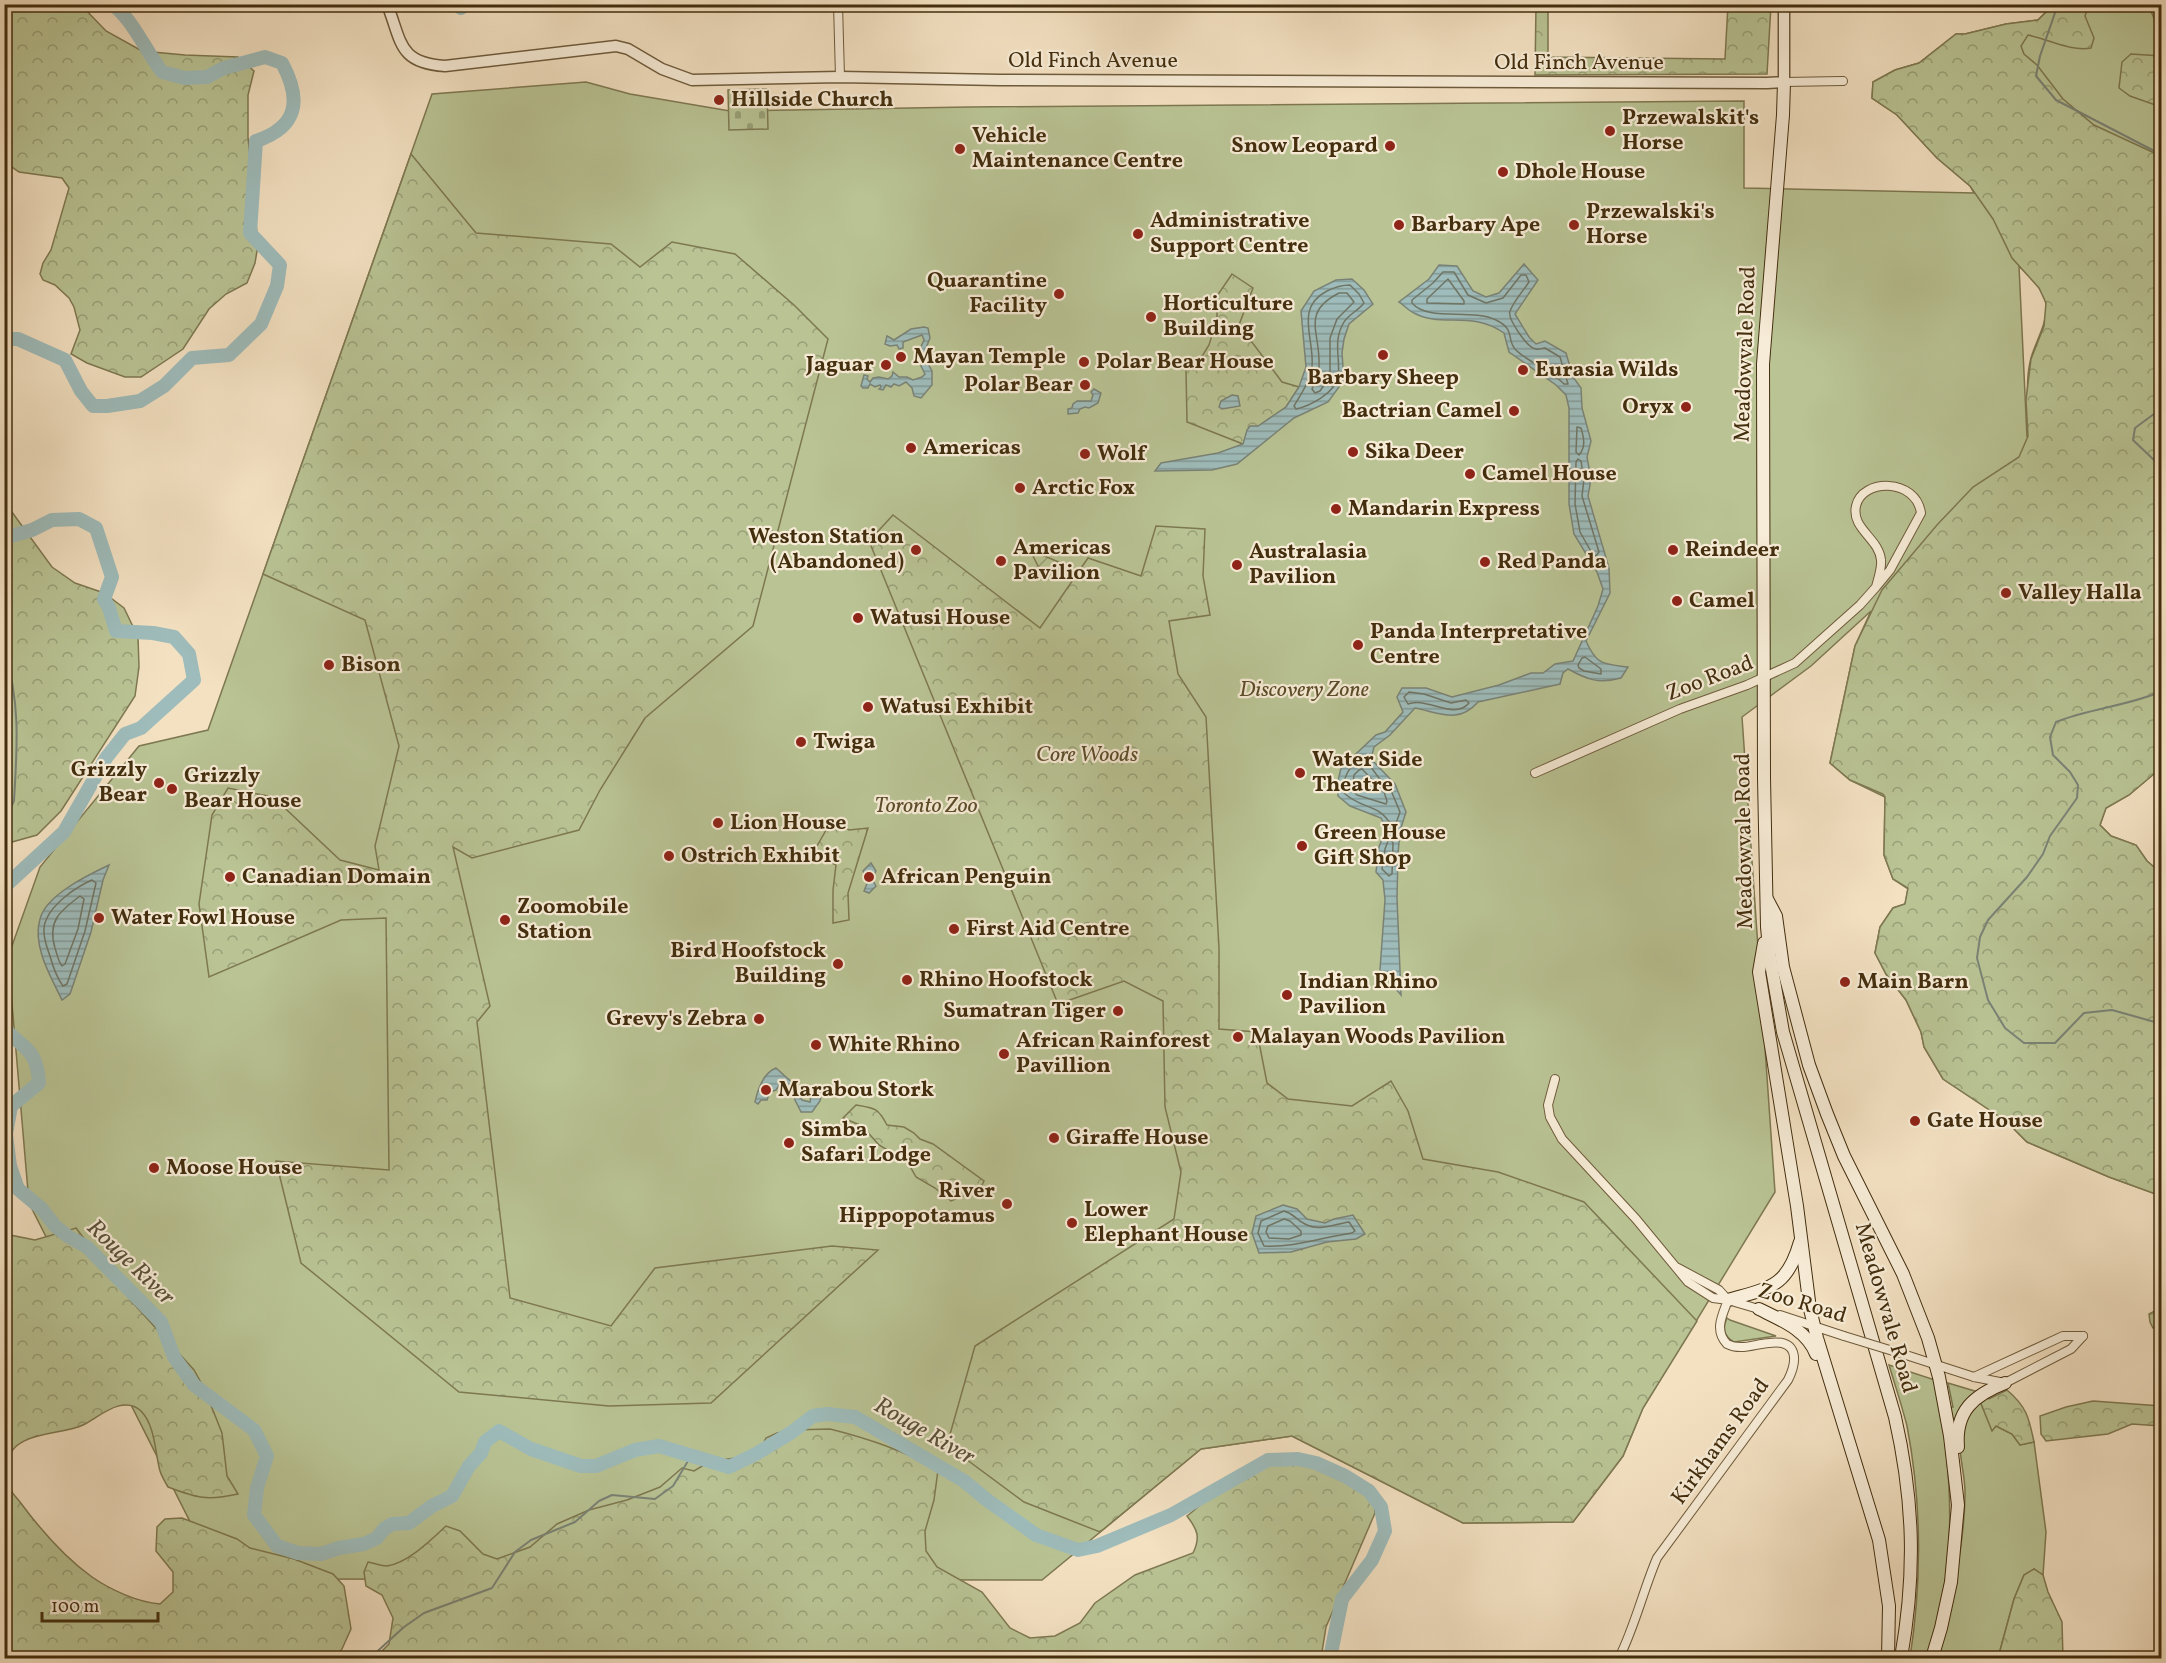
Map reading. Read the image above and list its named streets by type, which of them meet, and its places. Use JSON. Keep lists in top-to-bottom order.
{
  "streets": {
    "main road": ["Meadowvale Road"],
    "street": ["Old Finch Avenue", "Zoo Road", "Kirkhams Road"]
  },
  "crossings": [
    ["Old Finch Avenue", "Meadowvale Road"],
    ["Meadowvale Road", "Zoo Road"],
    ["Zoo Road", "Kirkhams Road"]
  ],
  "water": ["Rouge River"],
  "parks": ["Discovery Zone", "Core Woods", "Toronto Zoo"],
  "places": [
    "Hillside Church",
    "Przewalskit's Horse",
    "Snow Leopard",
    "Vehicle Maintenance Centre",
    "Dhole House",
    "Barbary Ape",
    "Przewalski's Horse",
    "Administrative Support Centre",
    "Quarantine Facility",
    "Horticulture Building",
    "Barbary Sheep",
    "Mayan Temple",
    "Polar Bear House",
    "Jaguar",
    "Eurasia Wilds",
    "Polar Bear",
    "Oryx",
    "Bactrian Camel",
    "Americas",
    "Sika Deer",
    "Wolf",
    "Camel House",
    "Arctic Fox",
    "Mandarin Express",
    "Weston Station (Abandoned)",
    "Reindeer",
    "Americas Pavilion",
    "Red Panda",
    "Australasia Pavilion",
    "Valley Halla",
    "Camel",
    "Watusi House",
    "Panda Interpretative Centre",
    "Bison",
    "Watusi Exhibit",
    "Twiga",
    "Water Side Theatre",
    "Grizzly Bear",
    "Grizzly Bear House",
    "Lion House",
    "Green House Gift Shop",
    "Ostrich Exhibit",
    "Canadian Domain",
    "African Penguin",
    "Water Fowl House",
    "Zoomobile Station",
    "First Aid Centre",
    "Bird Hoofstock Building",
    "Rhino Hoofstock",
    "Main Barn",
    "Indian Rhino Pavilion",
    "Sumatran Tiger",
    "Grevy's Zebra",
    "Malayan Woods Pavilion",
    "White Rhino",
    "African Rainforest Pavillion",
    "Marabou Stork",
    "Gate House",
    "Giraffe House",
    "Simba Safari Lodge",
    "Moose House",
    "River Hippopotamus",
    "Lower Elephant House"
  ],
  "scale_bar": "100 m"
}
